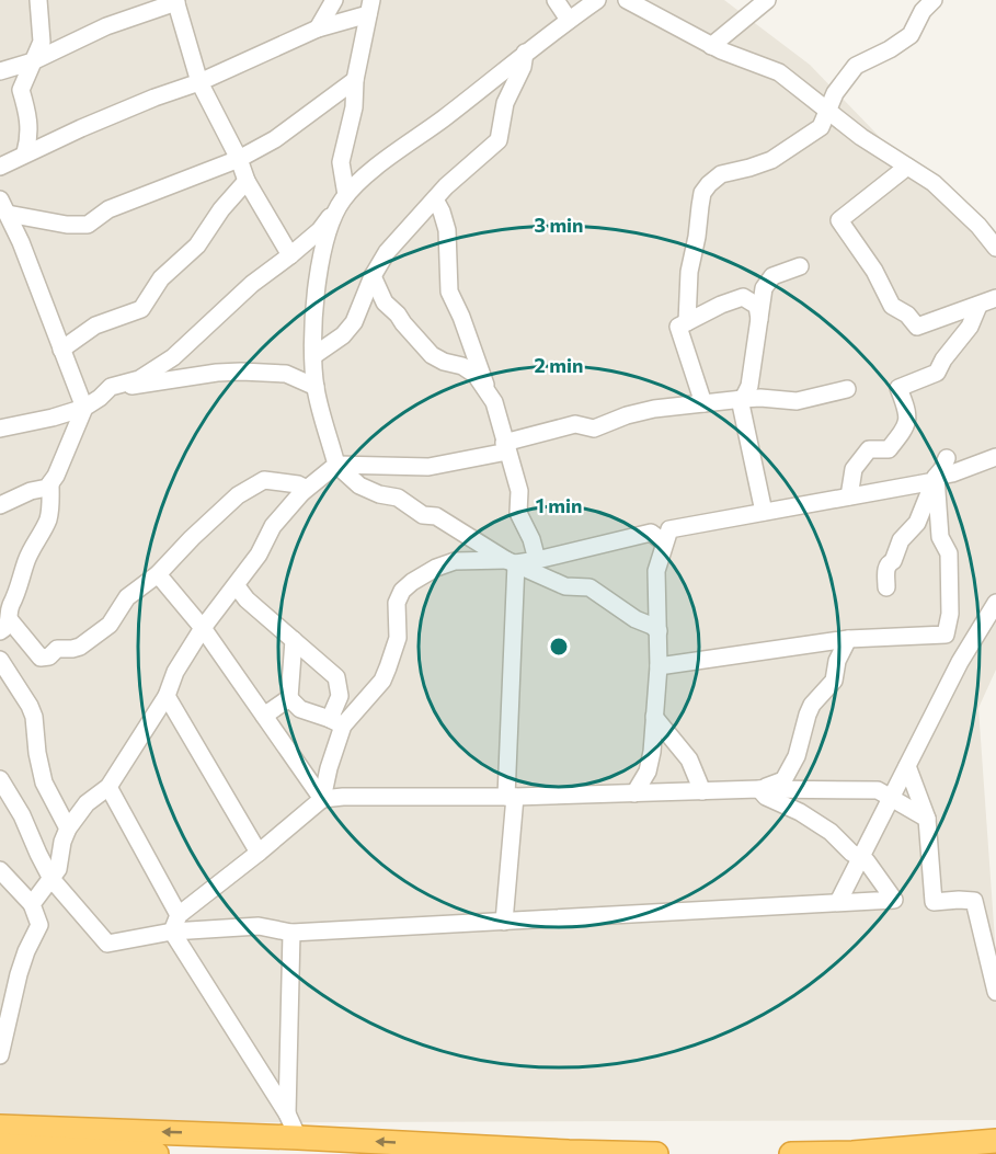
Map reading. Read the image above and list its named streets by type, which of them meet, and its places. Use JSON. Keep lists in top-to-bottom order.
{
  "rings": ["3 min", "2 min", "1 min"]
}
